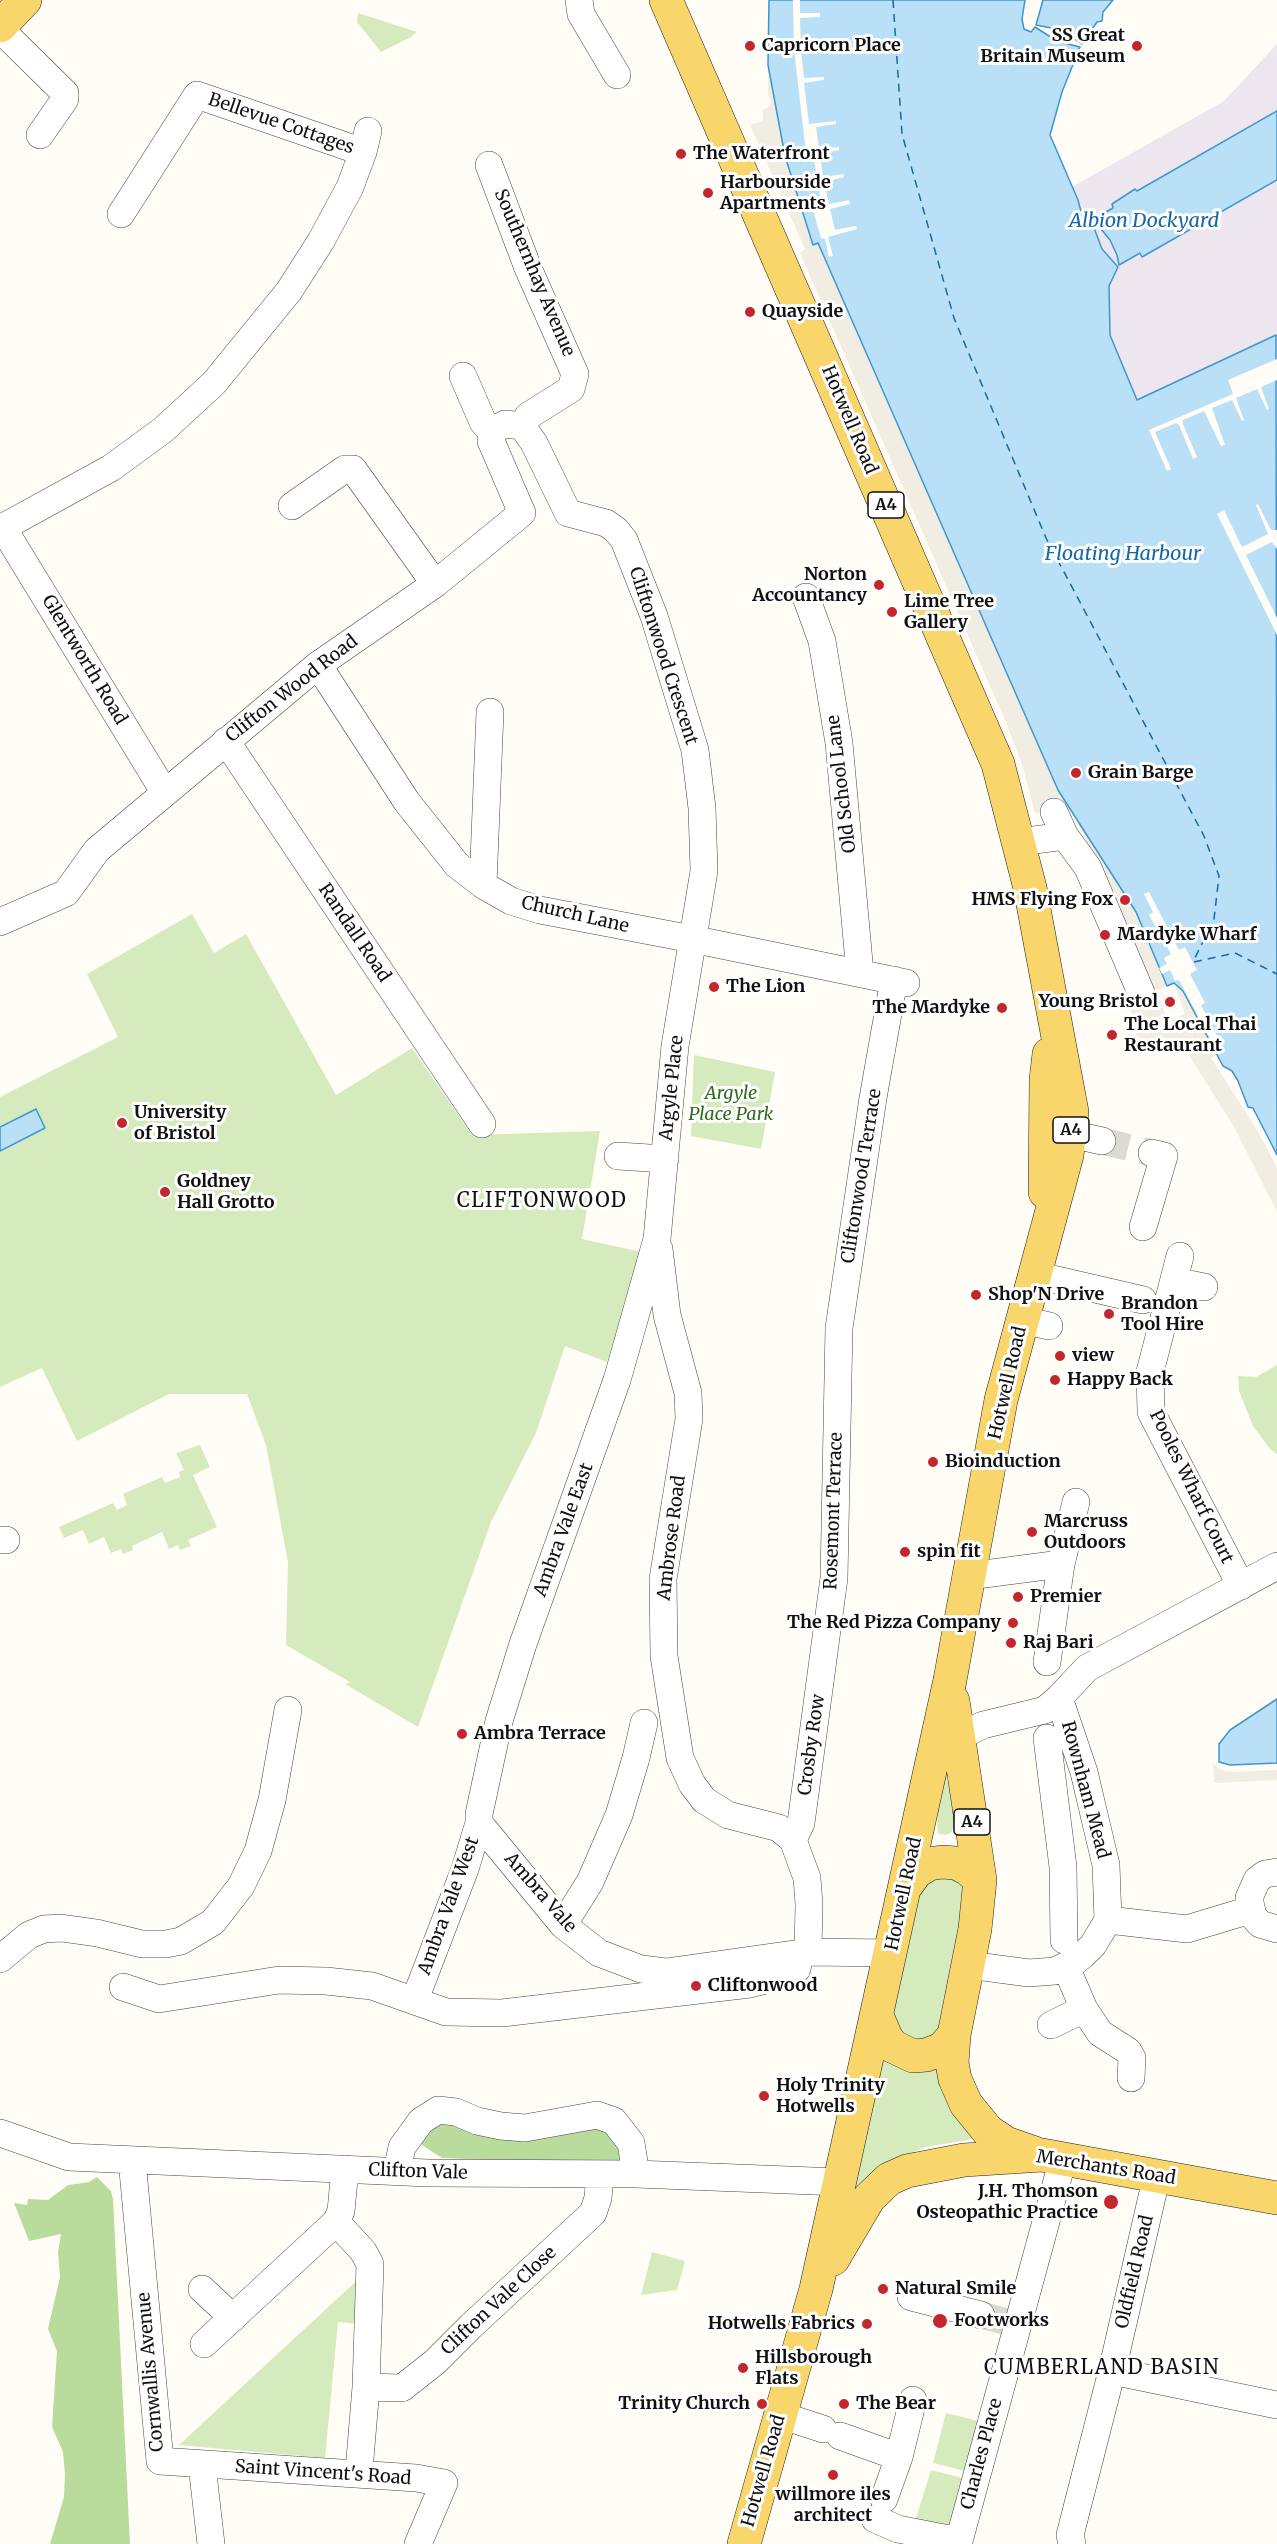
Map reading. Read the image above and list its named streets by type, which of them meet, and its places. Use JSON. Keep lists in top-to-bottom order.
{
  "streets": {
    "main road": ["Hotwell Road", "A4", "Merchants Road"],
    "street": [
      "Bellevue Cottages",
      "Southernhay Avenue",
      "Cliftonwood Crescent",
      "Glentworth Road",
      "Clifton Wood Road",
      "Old School Lane",
      "Church Lane",
      "Randall Road",
      "Argyle Place",
      "Cliftonwood Terrace",
      "Pooles Wharf Court",
      "Rosemont Terrace",
      "Ambra Vale East",
      "Ambrose Road",
      "Crosby Row",
      "Rownham Mead",
      "Ambra Vale",
      "Ambra Vale West",
      "Clifton Vale",
      "Oldfield Road",
      "Clifton Vale Close",
      "Cornwallis Avenue",
      "Charles Place",
      "Saint Vincent's Road"
    ]
  },
  "crossings": [
    ["Bellevue Cottages", "Glentworth Road"],
    ["Southernhay Avenue", "Cliftonwood Crescent"],
    ["Hotwell Road", "A4"],
    ["Hotwell Road", "Ambra Vale"],
    ["Hotwell Road", "Merchants Road"],
    ["Hotwell Road", "Clifton Vale"],
    ["A4", "Rownham Mead"],
    ["A4", "Merchants Road"],
    ["A4", "Charles Place"],
    ["Cliftonwood Crescent", "Church Lane"],
    ["Cliftonwood Crescent", "Argyle Place"],
    ["Glentworth Road", "Clifton Wood Road"],
    ["Clifton Wood Road", "Church Lane"],
    ["Clifton Wood Road", "Randall Road"],
    ["Old School Lane", "Church Lane"],
    ["Church Lane", "Argyle Place"],
    ["Church Lane", "Cliftonwood Terrace"],
    ["Argyle Place", "Ambra Vale East"],
    ["Argyle Place", "Ambrose Road"],
    ["Cliftonwood Terrace", "Rosemont Terrace"],
    ["Pooles Wharf Court", "Rownham Mead"],
    ["Rosemont Terrace", "Crosby Row"],
    ["Ambra Vale East", "Ambrose Road"],
    ["Ambra Vale East", "Ambra Vale"],
    ["Ambra Vale East", "Ambra Vale West"],
    ["Ambrose Road", "Crosby Row"],
    ["Ambra Vale", "Ambra Vale West"],
    ["Merchants Road", "Oldfield Road"],
    ["Merchants Road", "Charles Place"],
    ["Clifton Vale", "Clifton Vale Close"],
    ["Clifton Vale", "Cornwallis Avenue"],
    ["Cornwallis Avenue", "Saint Vincent's Road"]
  ],
  "districts": ["CLIFTONWOOD", "CUMBERLAND BASIN"],
  "water": ["Albion Dockyard", "Floating Harbour"],
  "parks": ["Argyle Place Park"],
  "places": [
    "Capricorn Place",
    "SS Great Britain Museum",
    "The Waterfront",
    "Harbourside Apartments",
    "Quayside",
    "Norton Accountancy",
    "Lime Tree Gallery",
    "Grain Barge",
    "HMS Flying Fox",
    "Mardyke Wharf",
    "The Lion",
    "Young Bristol",
    "The Mardyke",
    "The Local Thai Restaurant",
    "University of Bristol",
    "Goldney Hall Grotto",
    "Shop'N Drive",
    "Brandon Tool Hire",
    "view",
    "Happy Back",
    "Bioinduction",
    "Marcruss Outdoors",
    "spin fit",
    "Premier",
    "The Red Pizza Company",
    "Raj Bari",
    "Ambra Terrace",
    "Cliftonwood",
    "Holy Trinity Hotwells",
    "J.H. Thomson Osteopathic Practice",
    "Natural Smile",
    "Footworks",
    "Hotwells Fabrics",
    "Hillsborough Flats",
    "Trinity Church",
    "The Bear",
    "willmore iles architect"
  ]
}
